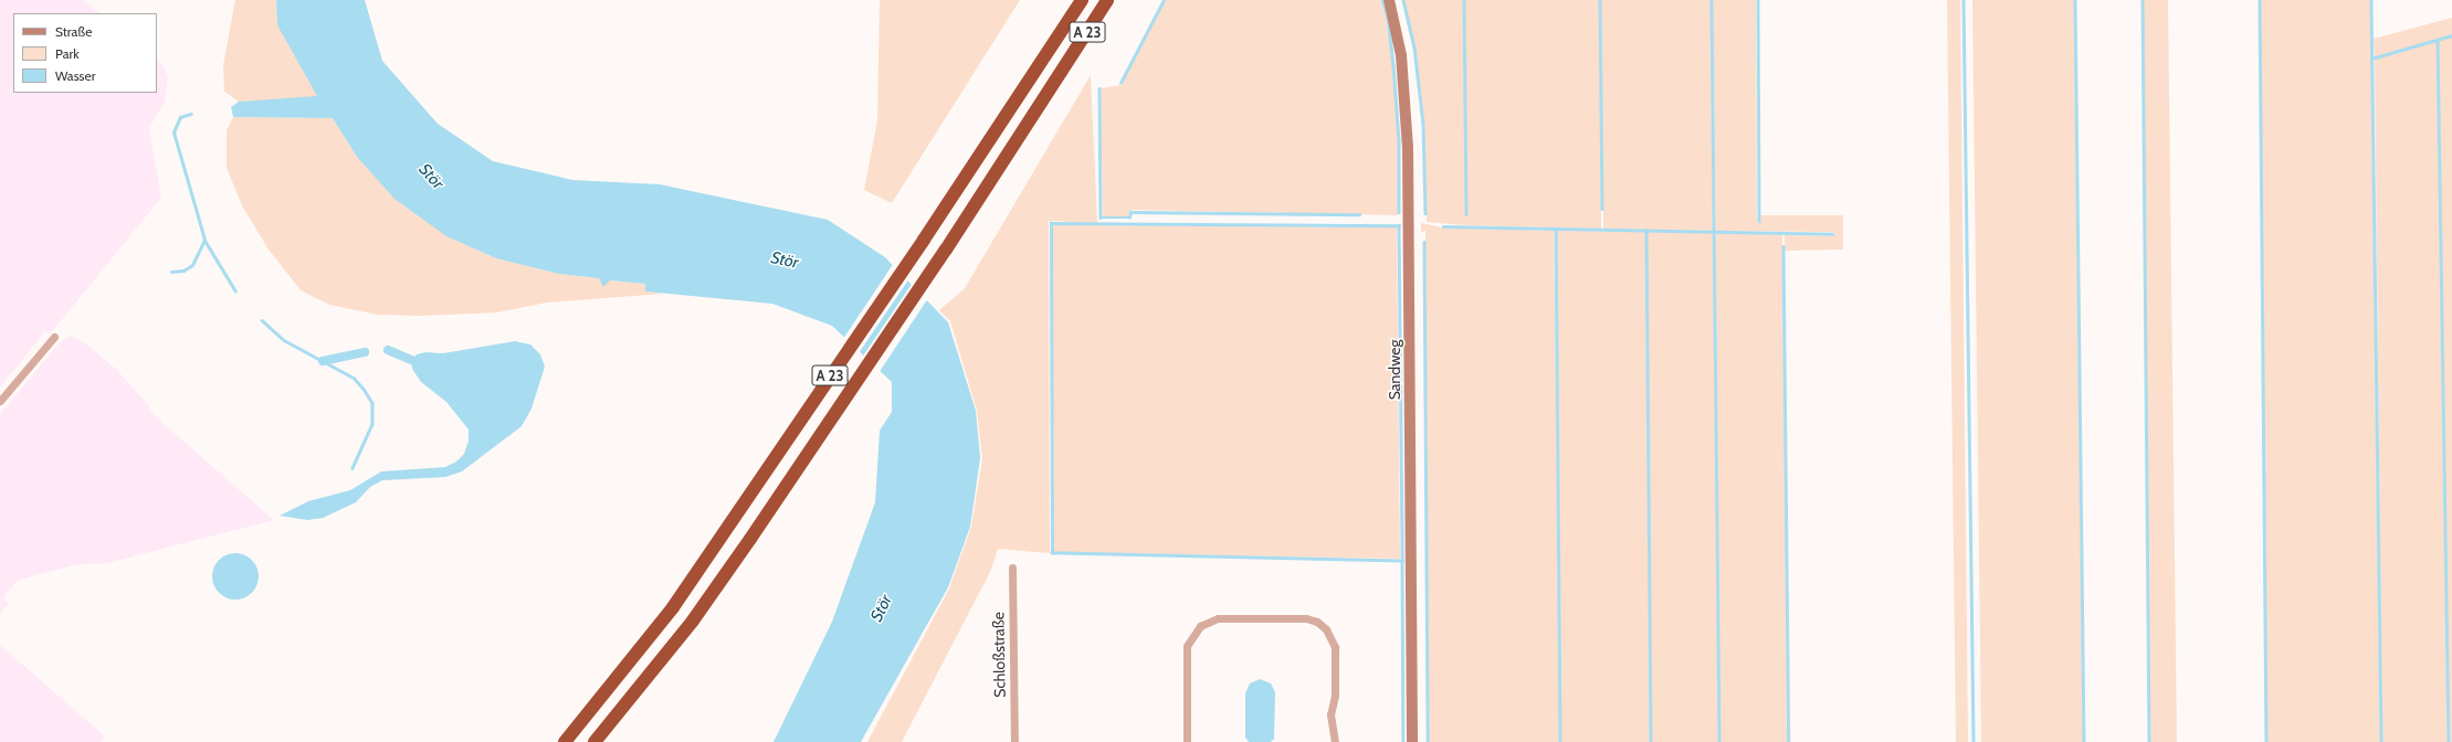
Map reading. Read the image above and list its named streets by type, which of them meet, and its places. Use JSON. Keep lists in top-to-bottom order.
{
  "streets": {
    "highway": ["A 23"],
    "street": ["Sandweg", "Schloßstraße"]
  },
  "water": ["Stör"],
  "legend": ["Straße", "Park", "Wasser"]
}
